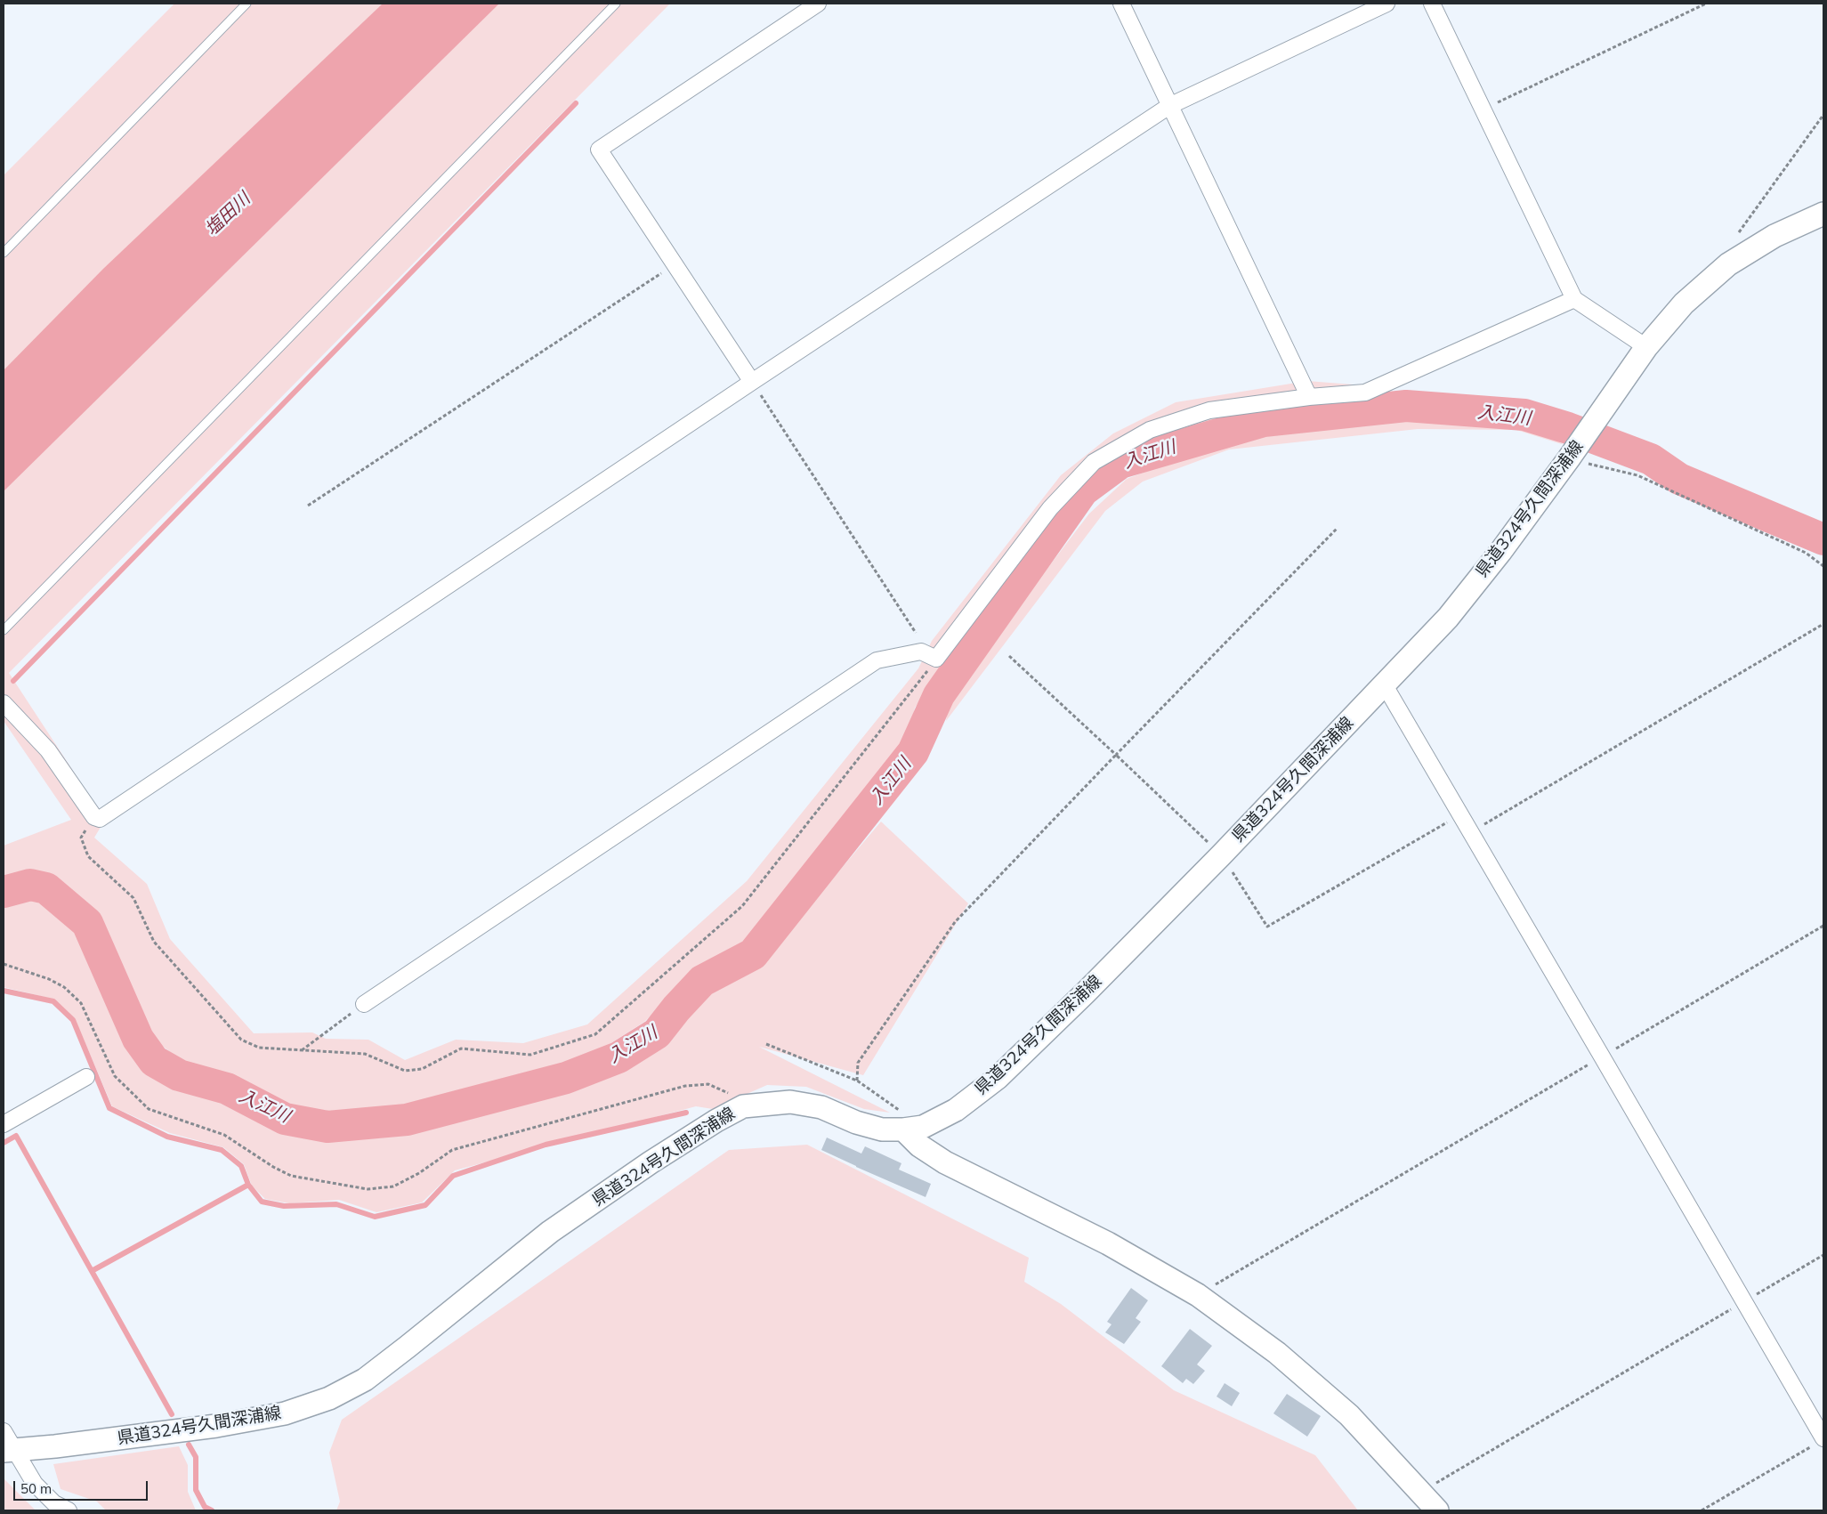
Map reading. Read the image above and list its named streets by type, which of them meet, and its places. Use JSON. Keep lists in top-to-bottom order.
{
  "streets": {
    "main road": ["県道324号久間深浦線"]
  },
  "water": ["塩田川", "入江川"],
  "scale_bar": "50 m"
}
